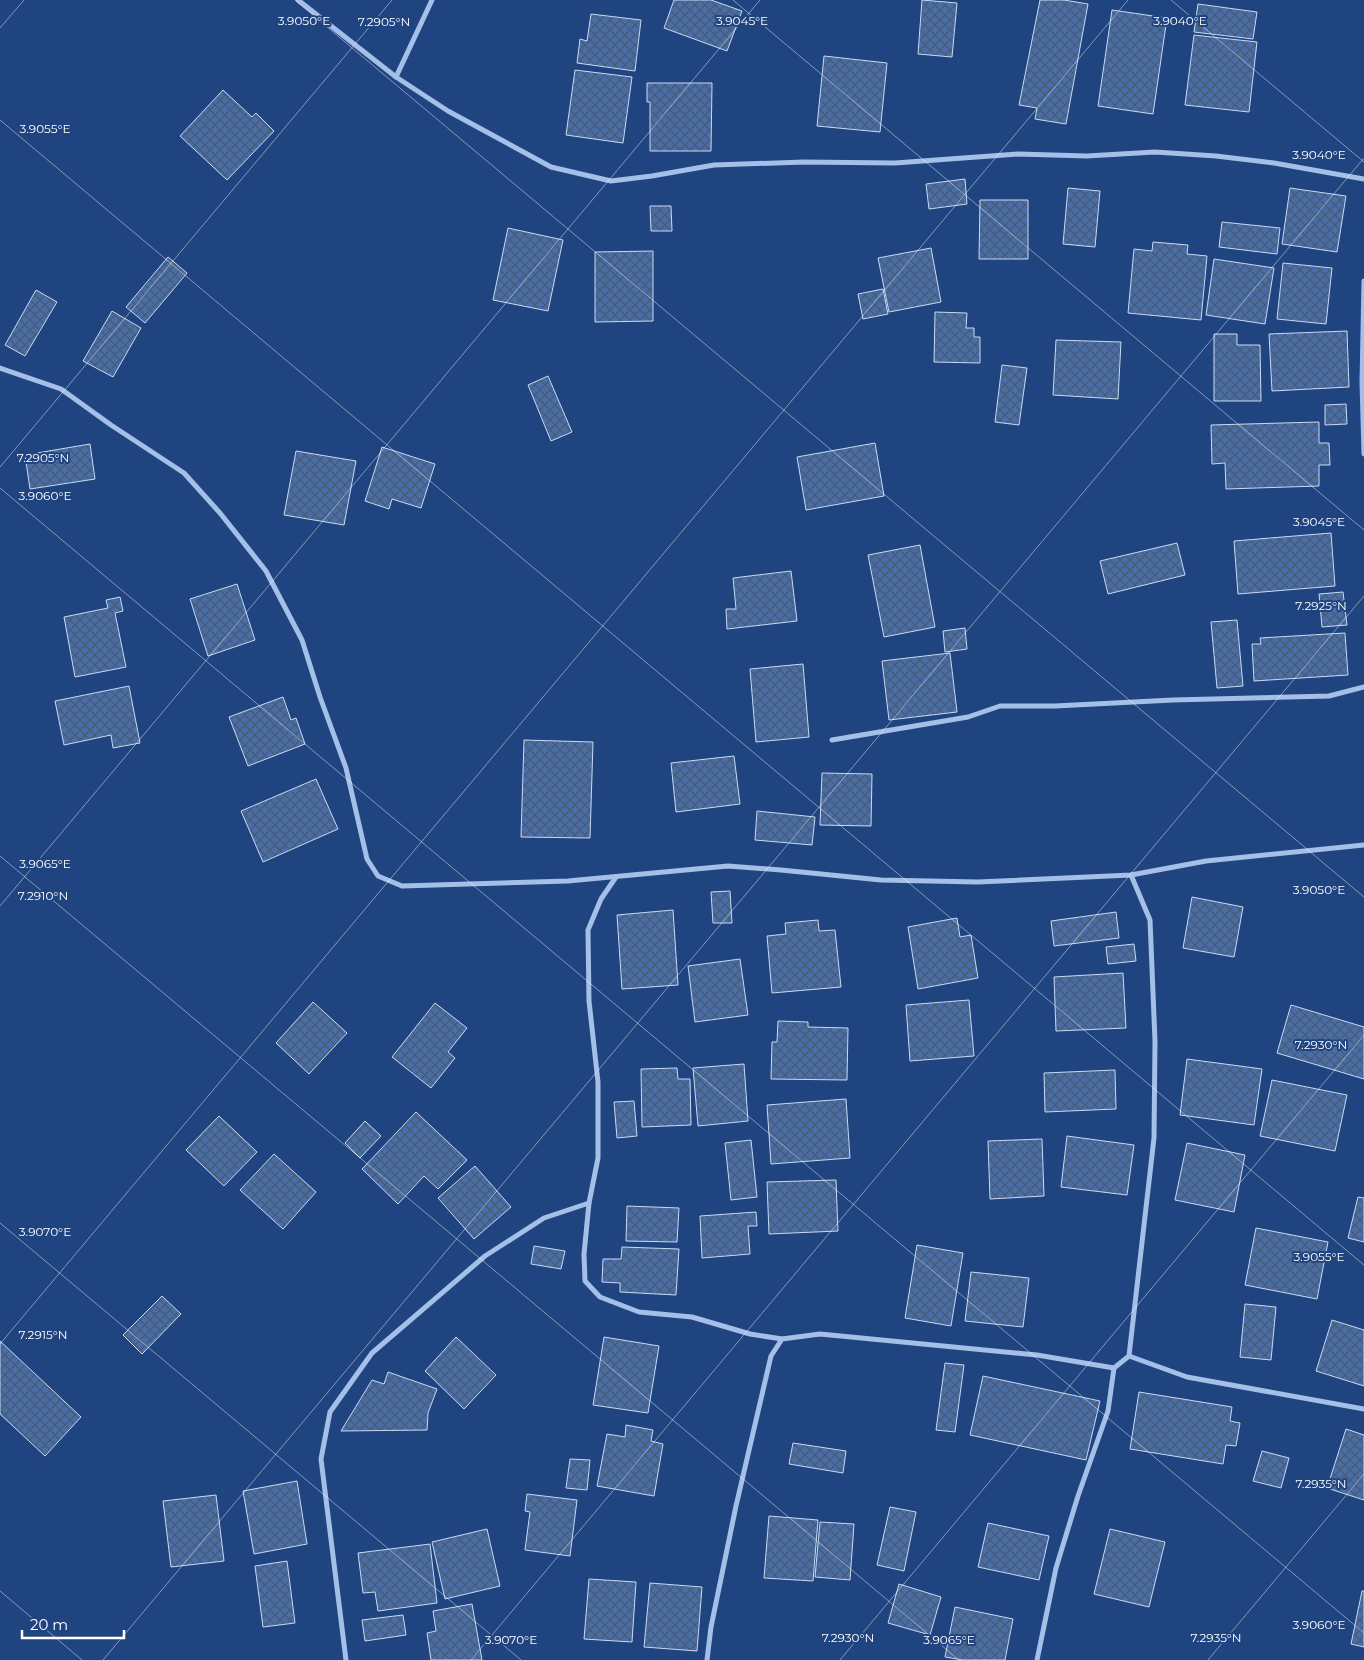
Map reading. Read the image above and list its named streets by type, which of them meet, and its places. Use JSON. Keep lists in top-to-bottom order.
{
  "scale_bar": "20 m",
  "coordinates": [
    "3.9045°E",
    "3.9050°E",
    "3.9040°E",
    "7.2905°N",
    "3.9055°E",
    "3.9060°E",
    "7.2925°N",
    "3.9065°E",
    "7.2910°N",
    "7.2930°N",
    "3.9070°E",
    "7.2915°N",
    "7.2935°N"
  ]
}
